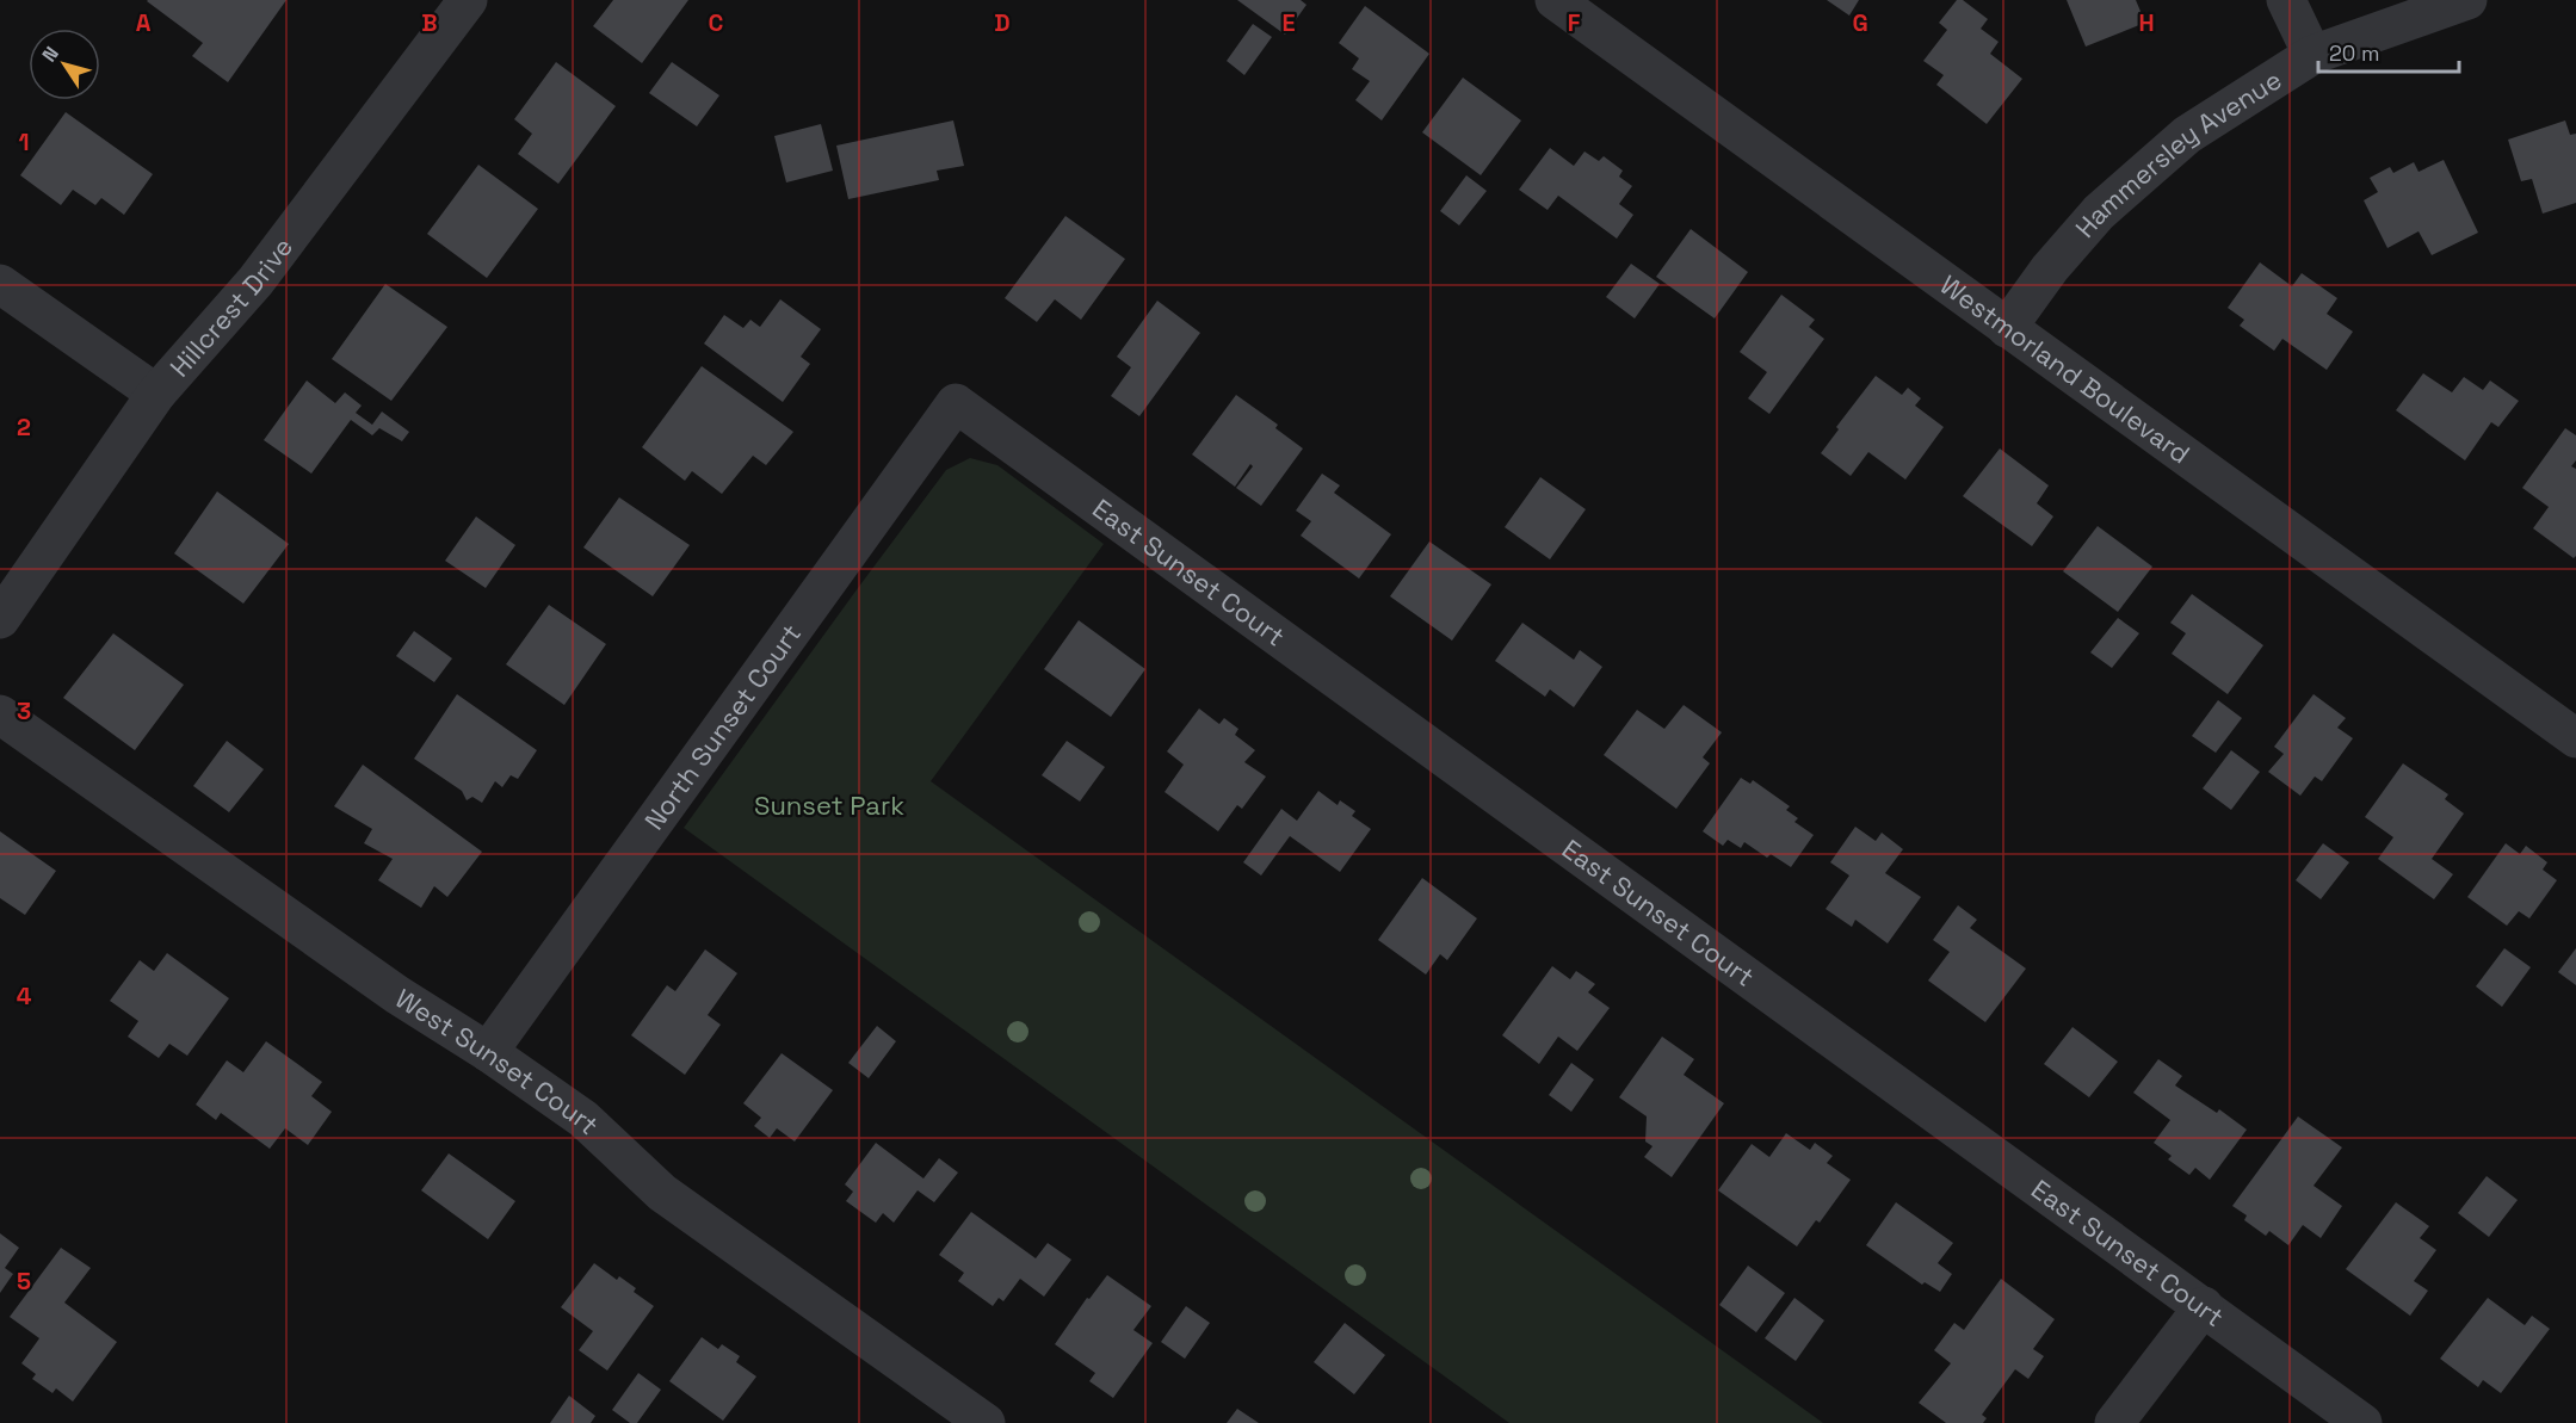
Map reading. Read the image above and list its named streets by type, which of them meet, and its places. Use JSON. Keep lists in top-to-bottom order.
{
  "streets": {
    "street": [
      "Hammersley Avenue",
      "Hillcrest Drive",
      "Westmorland Boulevard",
      "East Sunset Court",
      "North Sunset Court",
      "West Sunset Court"
    ]
  },
  "crossings": [
    ["Hammersley Avenue", "Westmorland Boulevard"],
    ["East Sunset Court", "North Sunset Court"],
    ["North Sunset Court", "West Sunset Court"]
  ],
  "parks": ["Sunset Park"],
  "scale_bar": "20 m",
  "north": "top left",
  "grid": {
    "columns": [
      "A",
      "B",
      "C",
      "D",
      "E",
      "F",
      "G",
      "H"
    ],
    "rows": [
      "1",
      "2",
      "3",
      "4",
      "5"
    ]
  }
}
